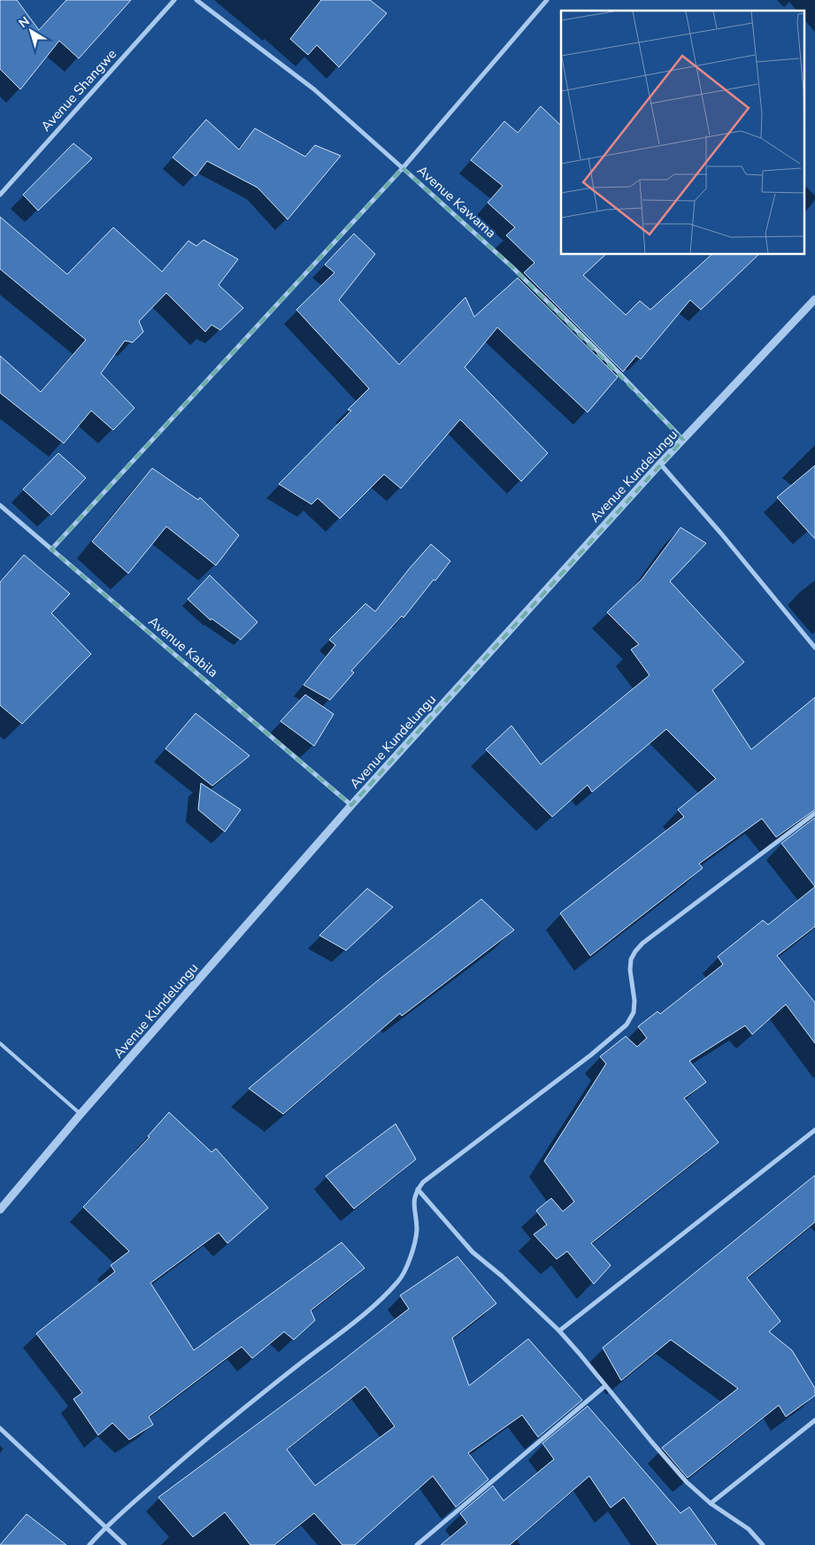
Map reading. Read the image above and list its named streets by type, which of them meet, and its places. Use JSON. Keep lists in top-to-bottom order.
{
  "streets": {
    "street": [
      "Avenue Shangwe",
      "Avenue Kawama",
      "Avenue Kundelungu",
      "Avenue Kabila"
    ]
  },
  "crossings": [
    ["Avenue Kawama", "Avenue Kundelungu"],
    ["Avenue Kundelungu", "Avenue Kabila"]
  ],
  "north": "top left"
}
